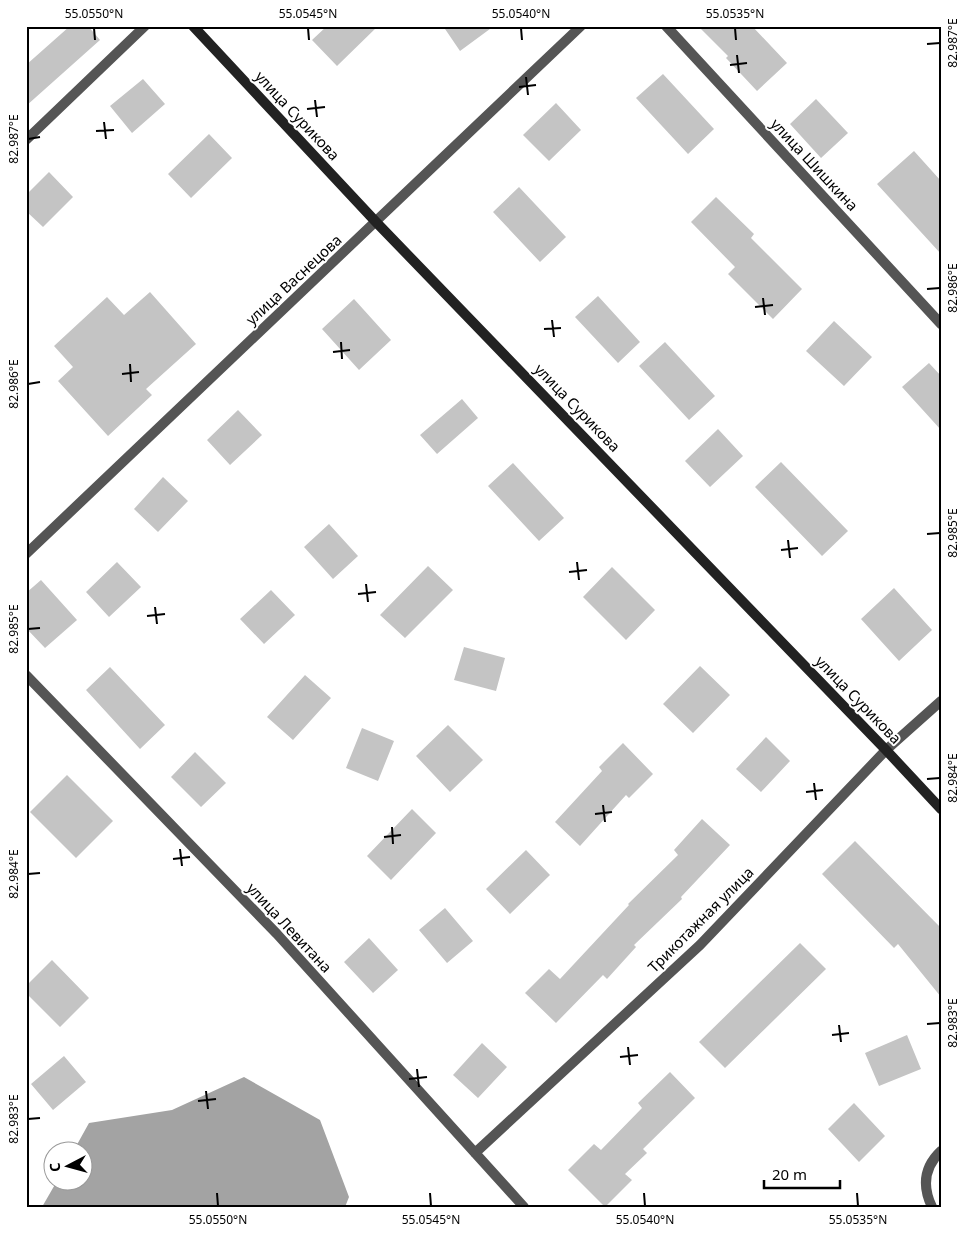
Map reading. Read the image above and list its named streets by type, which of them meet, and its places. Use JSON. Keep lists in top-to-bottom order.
{
  "streets": {
    "street": [
      "улица Сурикова",
      "улица Шишкина",
      "улица Васнецова",
      "Трикотажная улица",
      "улица Левитана"
    ]
  },
  "crossings": [
    ["улица Сурикова", "улица Васнецова"],
    ["улица Сурикова", "Трикотажная улица"],
    ["Трикотажная улица", "улица Левитана"]
  ],
  "scale_bar": "20 m",
  "north": "left",
  "coordinates": [
    "55.0550°N",
    "55.0545°N",
    "55.0540°N",
    "55.0535°N",
    "82.987°E",
    "82.986°E",
    "82.985°E",
    "82.984°E",
    "82.983°E"
  ]
}
